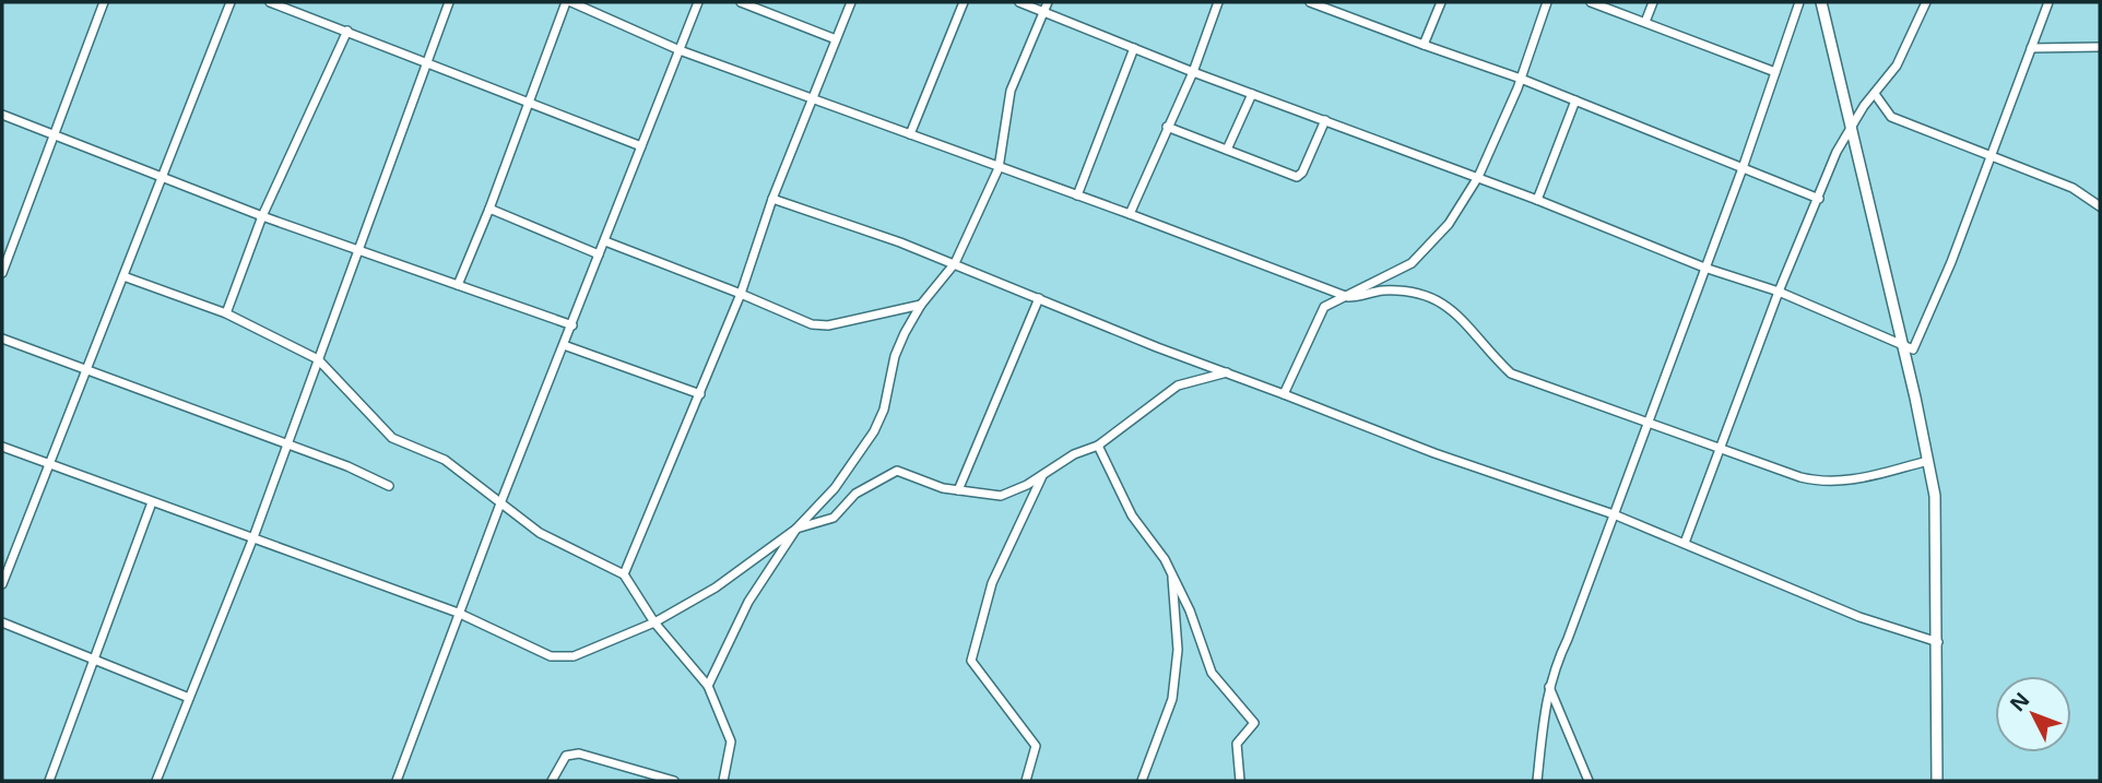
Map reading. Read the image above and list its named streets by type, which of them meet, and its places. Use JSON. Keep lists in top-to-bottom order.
{
  "north": "top left"
}
